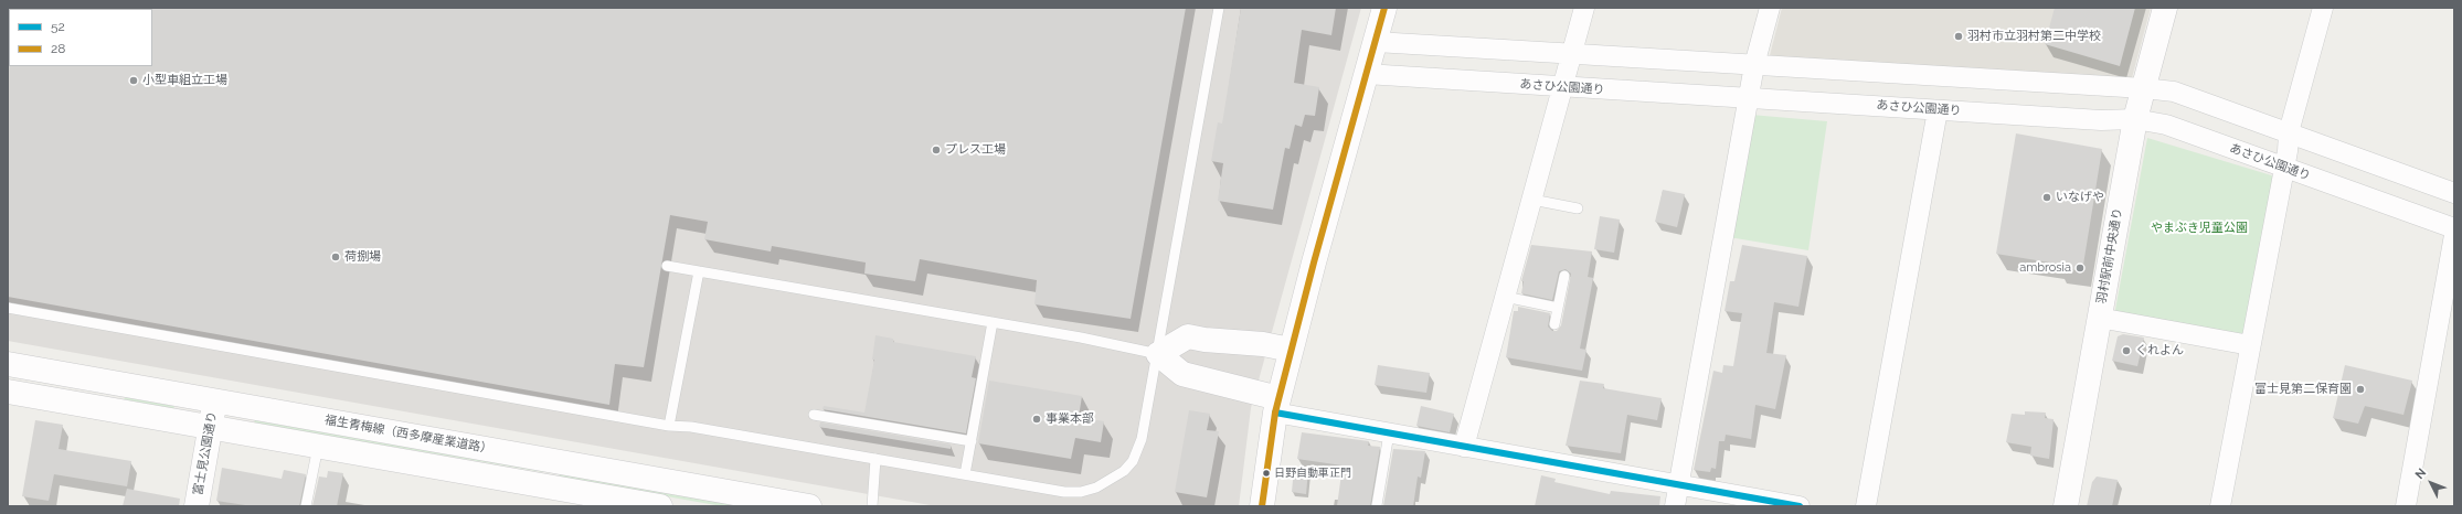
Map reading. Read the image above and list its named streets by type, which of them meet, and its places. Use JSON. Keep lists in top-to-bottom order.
{
  "streets": {
    "main road": ["羽村駅前中央通り", "福生青梅線（西多摩産業道路）", "富士見公園通り"],
    "street": ["あさひ公園通り"]
  },
  "crossings": [
    ["あさひ公園通り", "羽村駅前中央通り"],
    ["福生青梅線（西多摩産業道路）", "富士見公園通り"]
  ],
  "parks": ["やまぶき児童公園"],
  "places": [
    "羽村市立羽村第二中学校",
    "小型車組立工場",
    "プレス工場",
    "いなげや",
    "荷捌場",
    "ambrosia",
    "くれよん",
    "富士見第二保育園",
    "事業本部",
    "日野自動車正門"
  ],
  "lines": ["transit line 28", "transit line 52"],
  "legend": ["52", "28"],
  "north": "top left"
}
